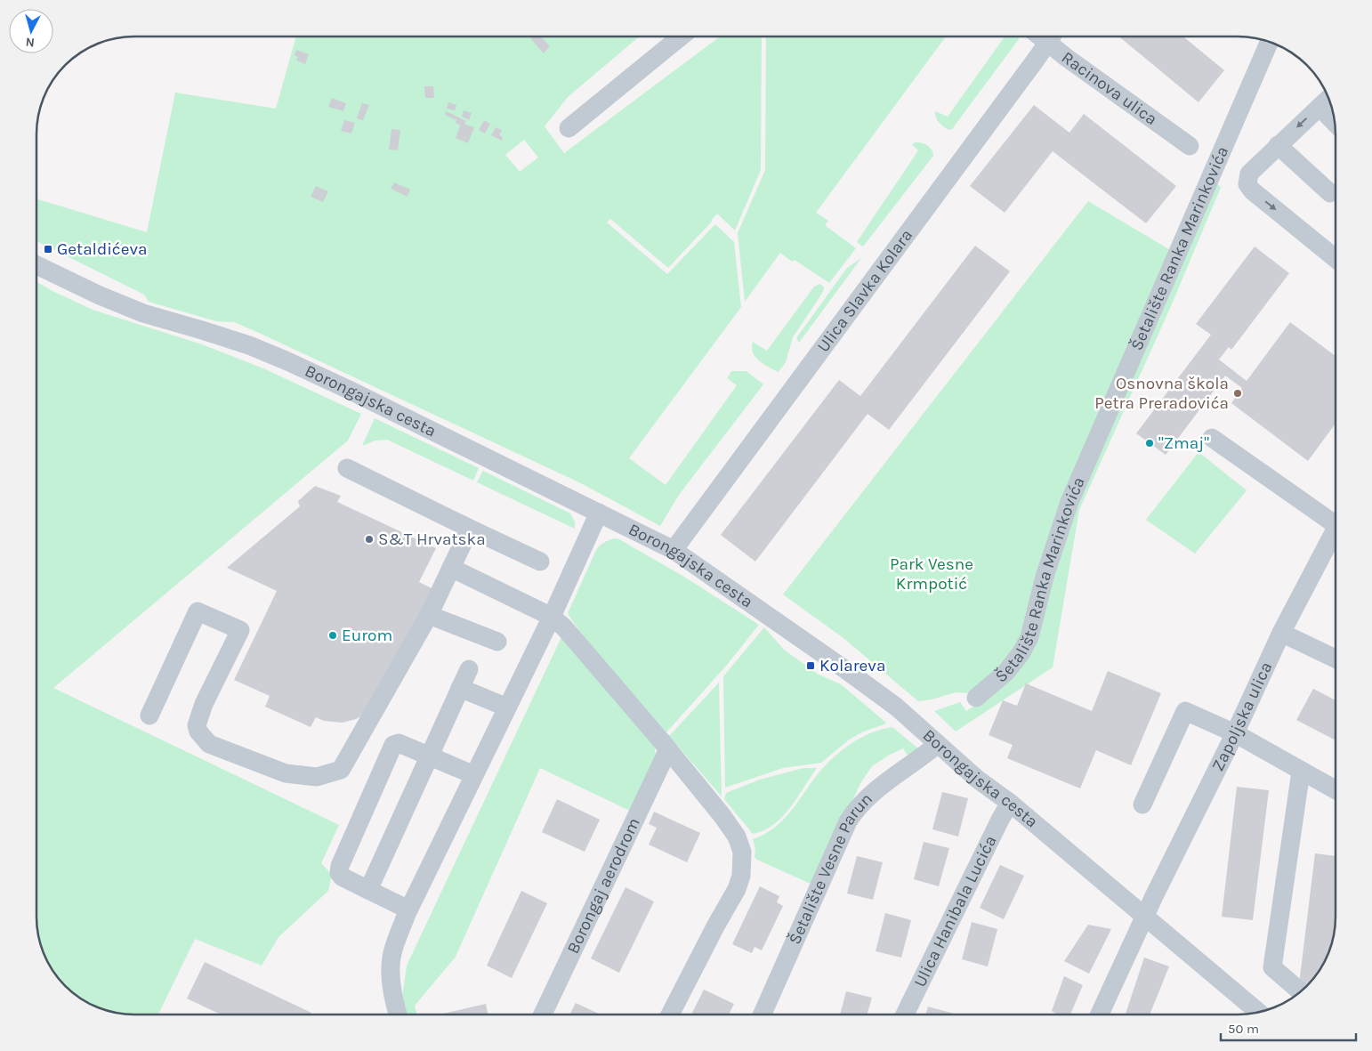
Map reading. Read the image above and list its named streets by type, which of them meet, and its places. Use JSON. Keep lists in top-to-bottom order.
{
  "streets": {
    "street": [
      "Racinova ulica",
      "Šetalište Ranka Marinkovića",
      "Ulica Slavka Kolara",
      "Borongajska cesta",
      "Zapoljska ulica",
      "Šetalište Vesne Parun",
      "Borongaj aerodrom",
      "Ulica Hanibala Lucića"
    ]
  },
  "crossings": [
    ["Ulica Slavka Kolara", "Borongajska cesta"],
    ["Borongajska cesta", "Zapoljska ulica"],
    ["Borongajska cesta", "Šetalište Vesne Parun"],
    ["Borongajska cesta", "Ulica Hanibala Lucića"]
  ],
  "parks": ["Park Vesne Krmpotić"],
  "places": {
    "transit": ["Getaldićeva", "Kolareva"],
    "other": [
      "Osnovna škola Petra Preradovića",
      "\"Zmaj\"",
      "S&T Hrvatska",
      "Eurom"
    ]
  },
  "scale_bar": "50 m",
  "north": "bottom"
}
